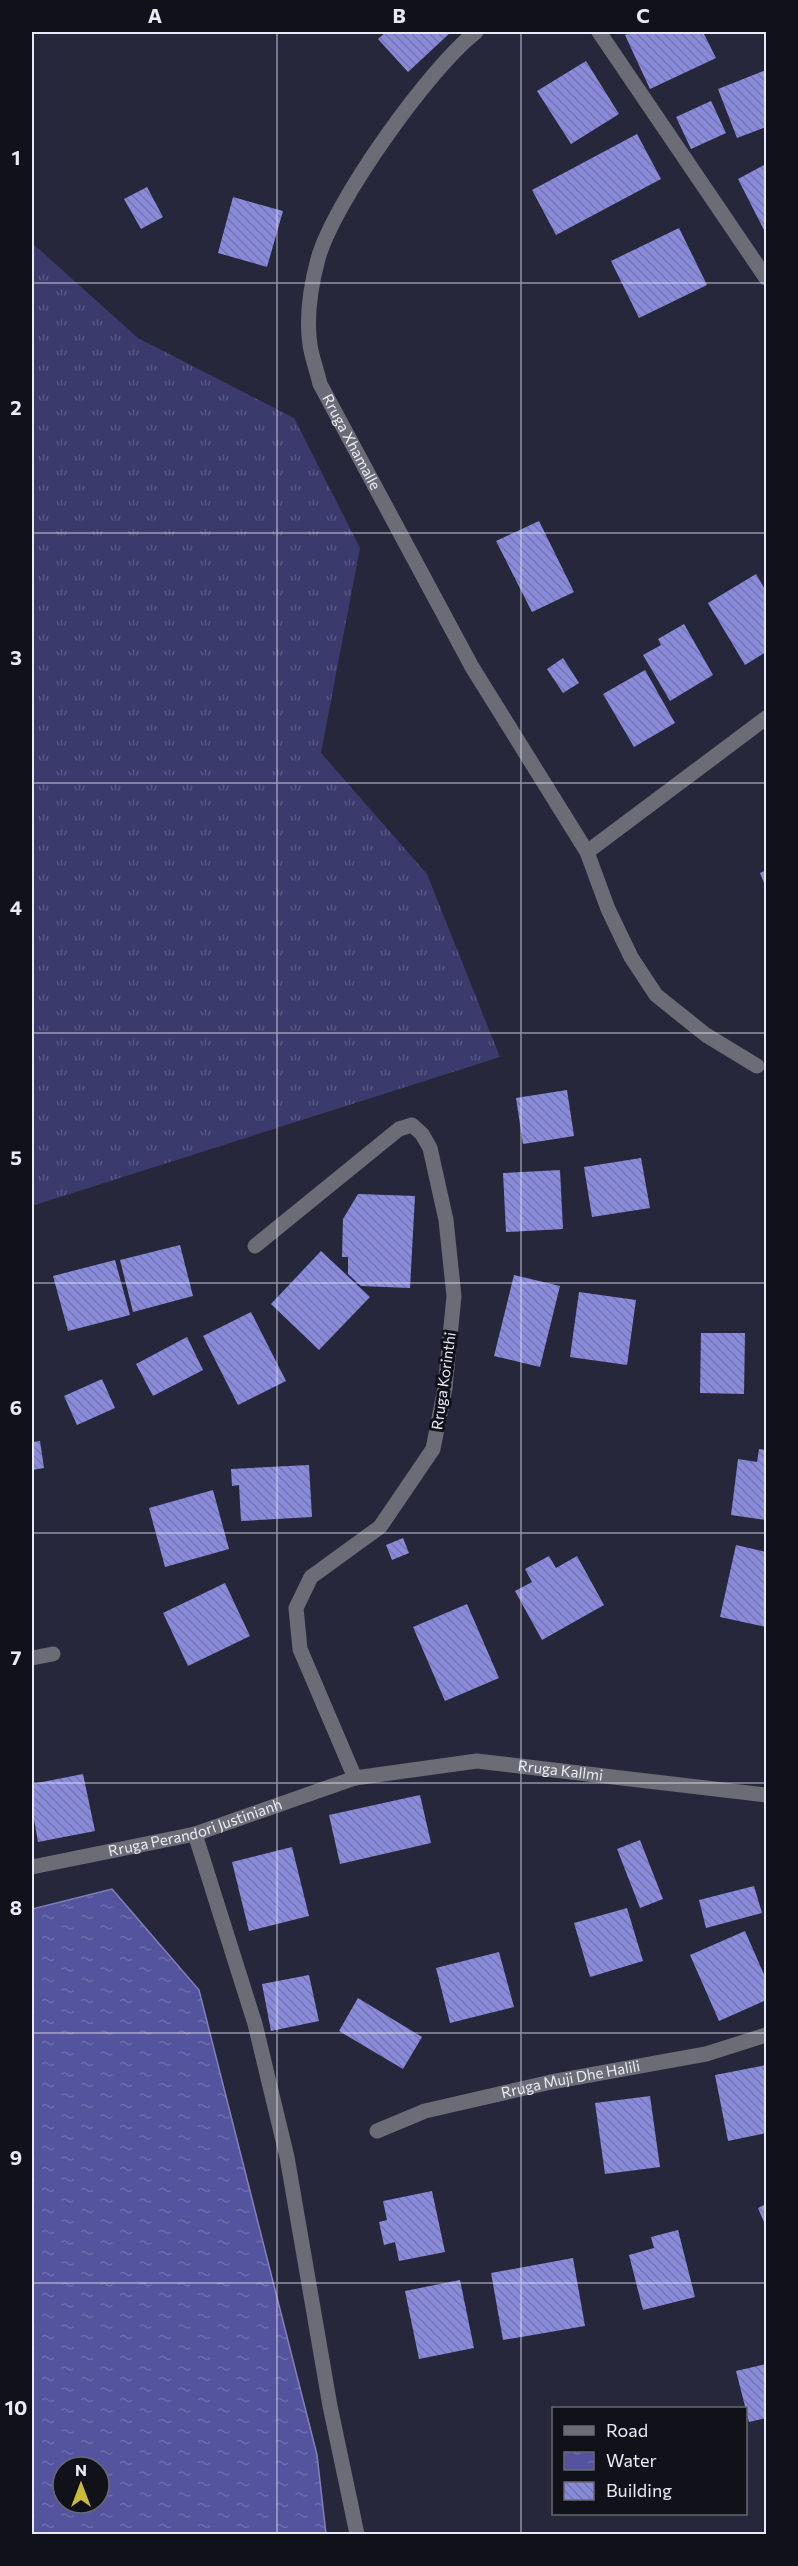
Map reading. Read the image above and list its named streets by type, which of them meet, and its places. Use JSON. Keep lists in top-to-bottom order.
{
  "streets": {
    "street": [
      "Rruga Xhamalle",
      "Rruga Korinthi",
      "Rruga Kallmi",
      "Rruga Perandori Justinianh",
      "Rruga Muji Dhe Halili"
    ]
  },
  "crossings": [
    ["Rruga Korinthi", "Rruga Kallmi"],
    ["Rruga Korinthi", "Rruga Perandori Justinianh"],
    ["Rruga Kallmi", "Rruga Perandori Justinianh"]
  ],
  "legend": ["Road", "Water", "Building"],
  "north": "top",
  "grid": {
    "columns": ["A", "B", "C"],
    "rows": [
      "1",
      "2",
      "3",
      "4",
      "5",
      "6",
      "7",
      "8",
      "9",
      "10"
    ]
  }
}
